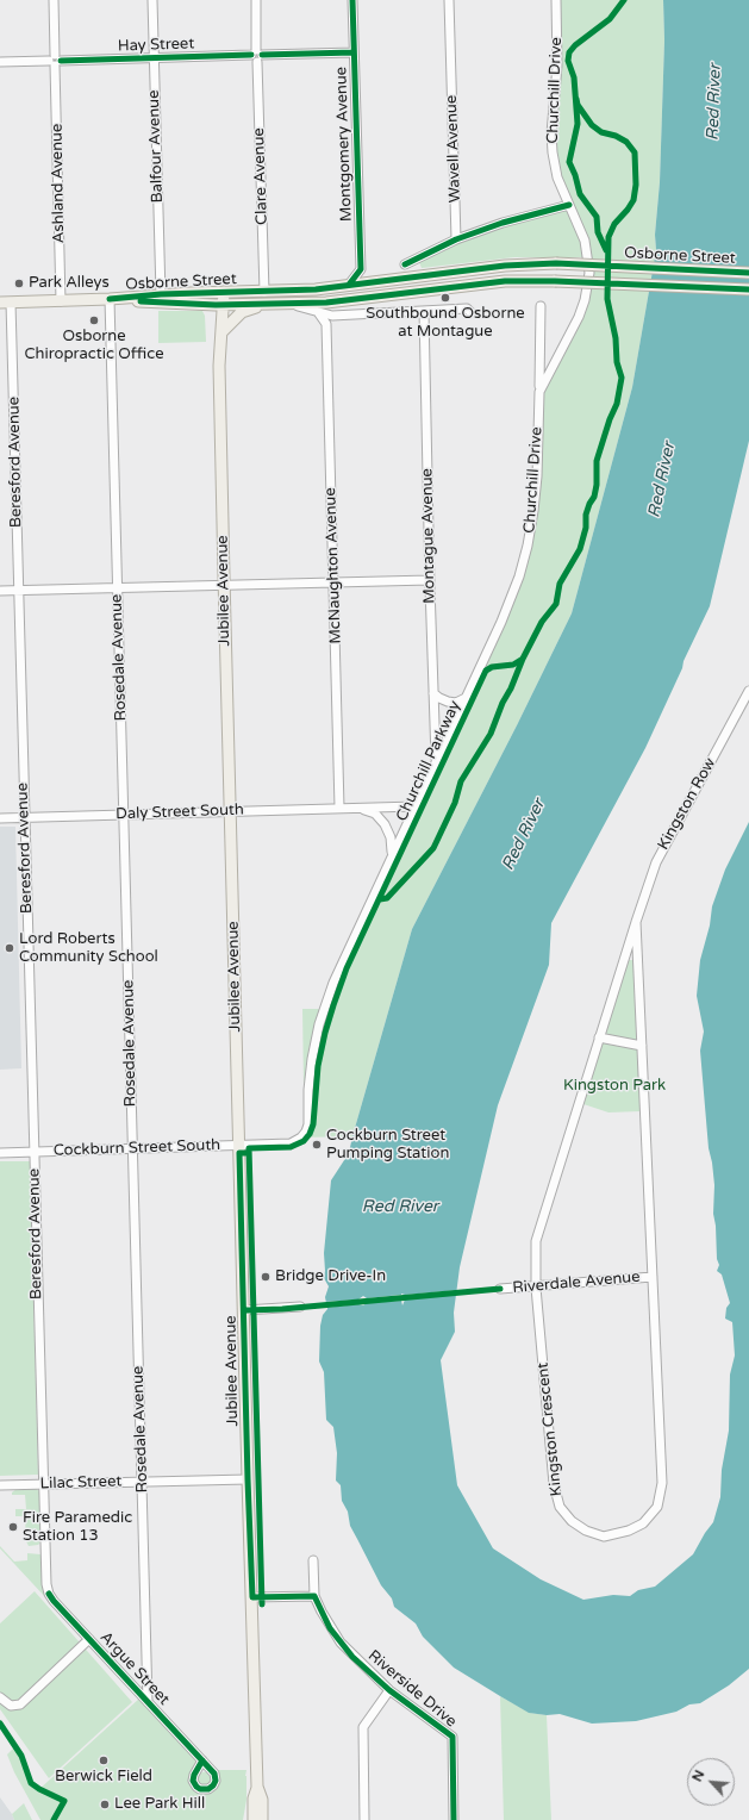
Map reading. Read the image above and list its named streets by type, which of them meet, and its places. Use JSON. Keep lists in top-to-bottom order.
{
  "streets": {
    "main road": ["Osborne Street", "Jubilee Avenue"],
    "street": [
      "Hay Street",
      "Churchill Drive",
      "Montgomery Avenue",
      "Balfour Avenue",
      "Wavell Avenue",
      "Clare Avenue",
      "Ashland Avenue",
      "Beresford Avenue",
      "Montague Avenue",
      "McNaughton Avenue",
      "Rosedale Avenue",
      "Kingston Row",
      "Daly Street South",
      "Cockburn Street South",
      "Riverdale Avenue",
      "Kingston Crescent",
      "Lilac Street",
      "Argue Street",
      "Riverside Drive"
    ],
    "cycle path": ["Churchill Parkway"]
  },
  "crossings": [
    ["Hay Street", "Montgomery Avenue"],
    ["Hay Street", "Balfour Avenue"],
    ["Hay Street", "Clare Avenue"],
    ["Hay Street", "Ashland Avenue"],
    ["Churchill Drive", "Montague Avenue"],
    ["Churchill Drive", "Daly Street South"],
    ["Churchill Drive", "Cockburn Street South"],
    ["Montgomery Avenue", "Osborne Street"],
    ["Balfour Avenue", "Osborne Street"],
    ["Clare Avenue", "Osborne Street"],
    ["Ashland Avenue", "Osborne Street"],
    ["Osborne Street", "Beresford Avenue"],
    ["Osborne Street", "Montague Avenue"],
    ["Osborne Street", "Jubilee Avenue"],
    ["Osborne Street", "Rosedale Avenue"],
    ["Beresford Avenue", "Daly Street South"],
    ["Beresford Avenue", "Cockburn Street South"],
    ["Beresford Avenue", "Lilac Street"],
    ["Beresford Avenue", "Argue Street"],
    ["McNaughton Avenue", "Daly Street South"],
    ["Jubilee Avenue", "Daly Street South"],
    ["Jubilee Avenue", "Cockburn Street South"],
    ["Jubilee Avenue", "Lilac Street"],
    ["Rosedale Avenue", "Daly Street South"],
    ["Rosedale Avenue", "Cockburn Street South"],
    ["Rosedale Avenue", "Lilac Street"],
    ["Rosedale Avenue", "Argue Street"],
    ["Kingston Row", "Kingston Crescent"],
    ["Riverdale Avenue", "Kingston Crescent"]
  ],
  "water": ["Red River"],
  "parks": ["Kingston Park"],
  "places": [
    "Park Alleys",
    "Southbound Osborne at Montague",
    "Osborne Chiropractic Office",
    "Lord Roberts Community School",
    "Cockburn Street Pumping Station",
    "Bridge Drive-In",
    "Fire Paramedic Station 13",
    "Berwick Field",
    "Lee Park Hill"
  ],
  "north": "top left"
}
